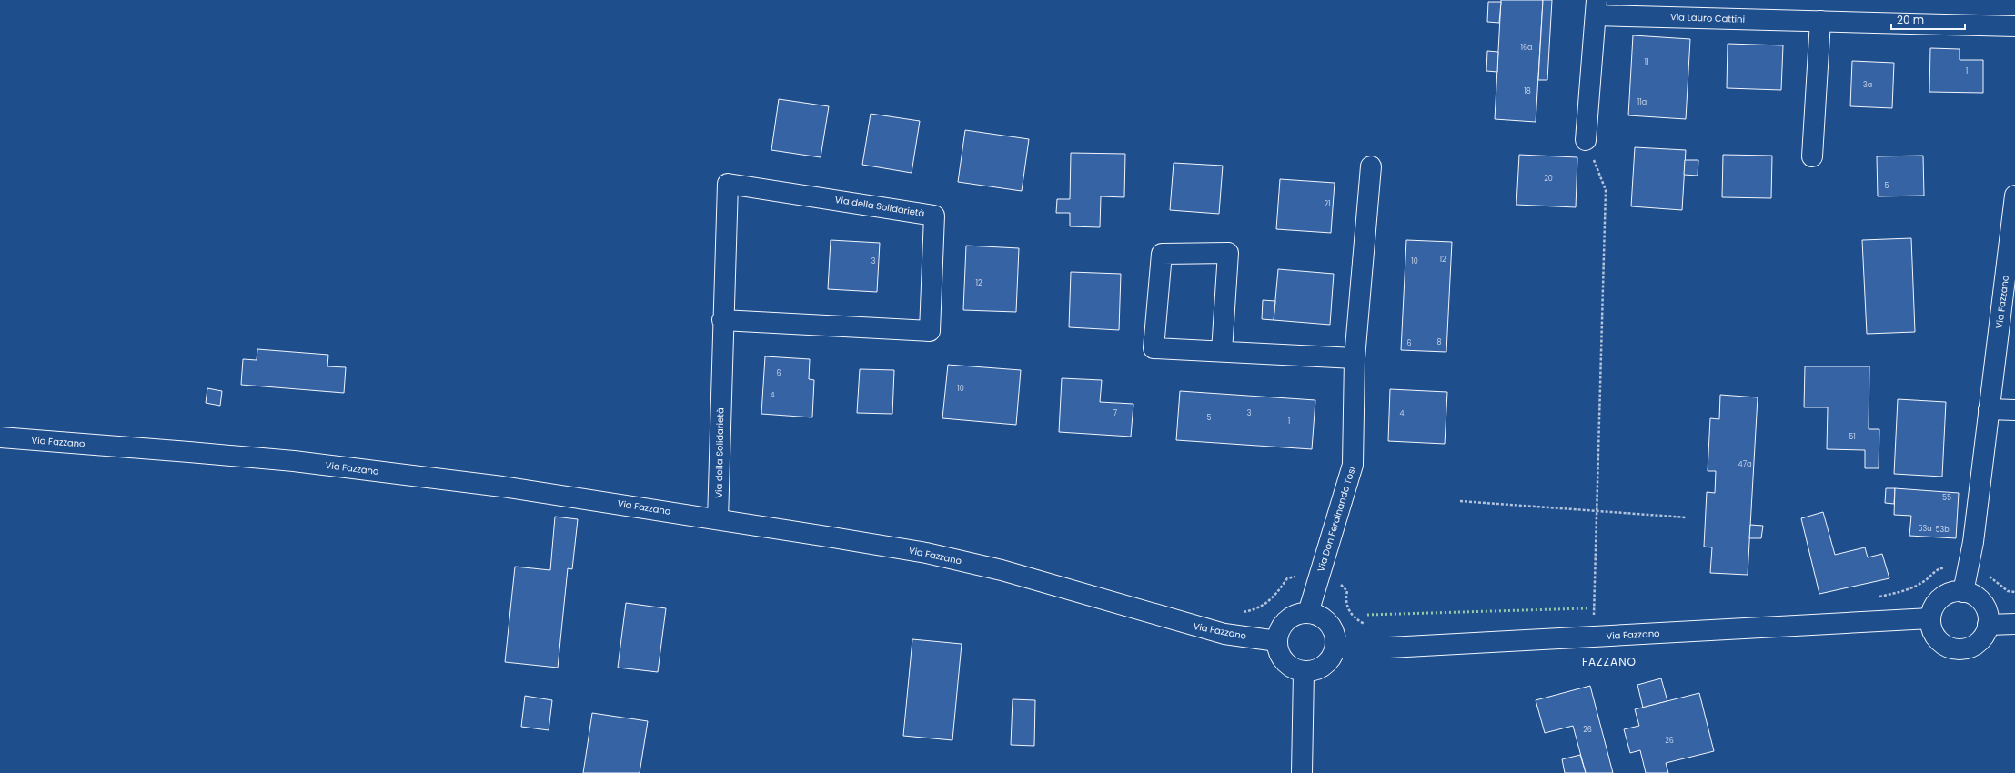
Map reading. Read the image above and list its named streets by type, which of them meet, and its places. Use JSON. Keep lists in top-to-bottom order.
{
  "streets": {
    "street": [
      "Via Lauro Cattini",
      "Via della Solidarietà",
      "Via Fazzano",
      "Via Don Ferdinando Tosi"
    ]
  },
  "crossings": [
    ["Via della Solidarietà", "Via Fazzano"],
    ["Via Fazzano", "Via Don Ferdinando Tosi"]
  ],
  "districts": ["FAZZANO"],
  "house_numbers": [
    "16a",
    "11",
    "1",
    "3a",
    "18",
    "11a",
    "20",
    "5",
    "21",
    "12",
    "3",
    "10",
    "12",
    "8",
    "6",
    "6",
    "10",
    "4",
    "7",
    "3",
    "4",
    "5",
    "1",
    "51",
    "47a",
    "55",
    "53a",
    "53b",
    "26",
    "26"
  ],
  "scale_bar": "20 m"
}
